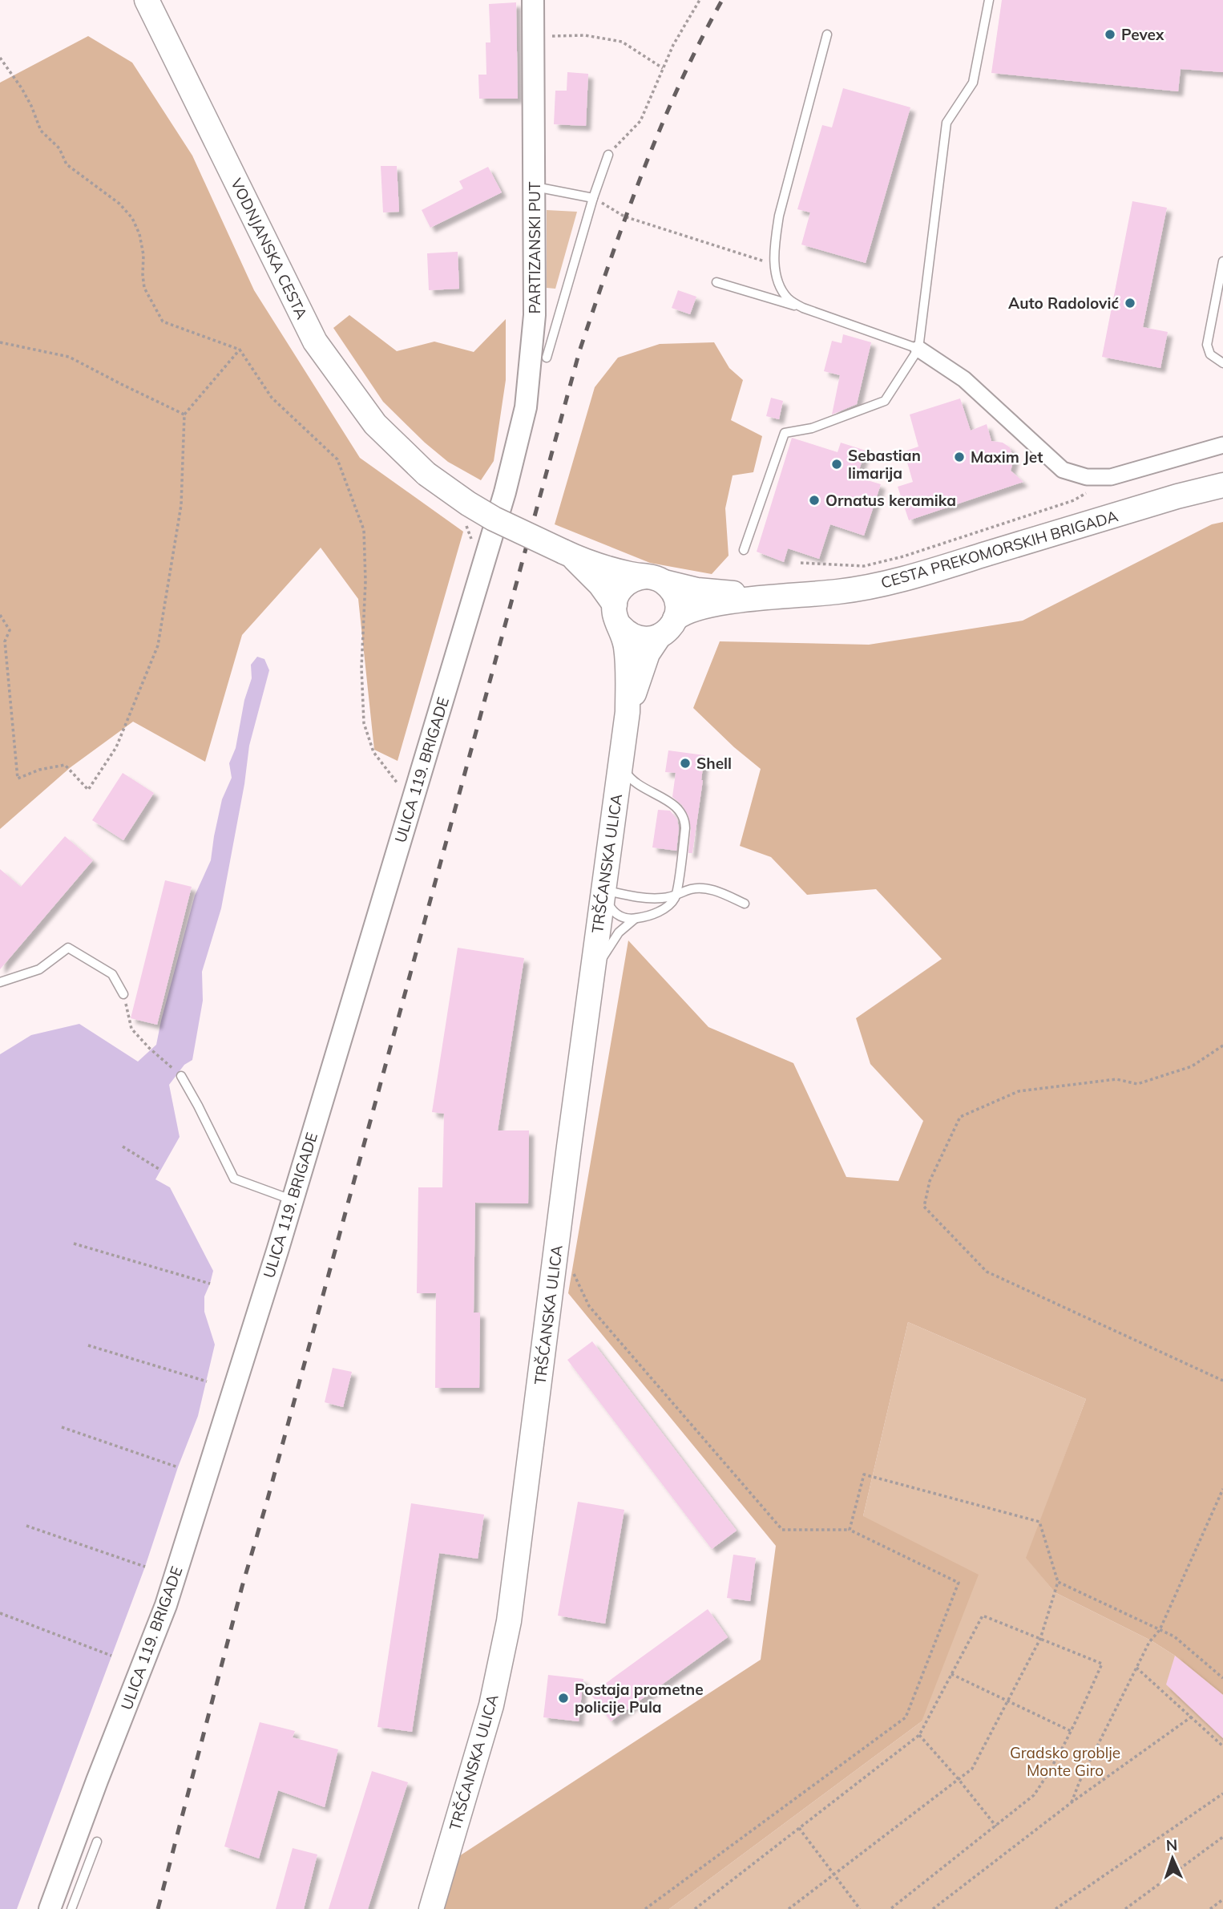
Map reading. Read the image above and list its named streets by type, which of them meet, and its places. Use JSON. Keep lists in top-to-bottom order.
{
  "streets": {
    "main road": [
      "PARTIZANSKI PUT",
      "VODNJANSKA CESTA",
      "CESTA PREKOMORSKIH BRIGADA",
      "ULICA 119. BRIGADE",
      "TRŠĆANSKA ULICA"
    ]
  },
  "crossings": [
    ["PARTIZANSKI PUT", "ULICA 119. BRIGADE"],
    ["VODNJANSKA CESTA", "CESTA PREKOMORSKIH BRIGADA"]
  ],
  "parks": ["Gradsko groblje Monte Giro"],
  "places": [
    "Pevex",
    "Auto Radolović",
    "Maxim Jet",
    "Sebastian limarija",
    "Ornatus keramika",
    "Shell",
    "Postaja prometne policije Pula"
  ],
  "north": "top"
}
